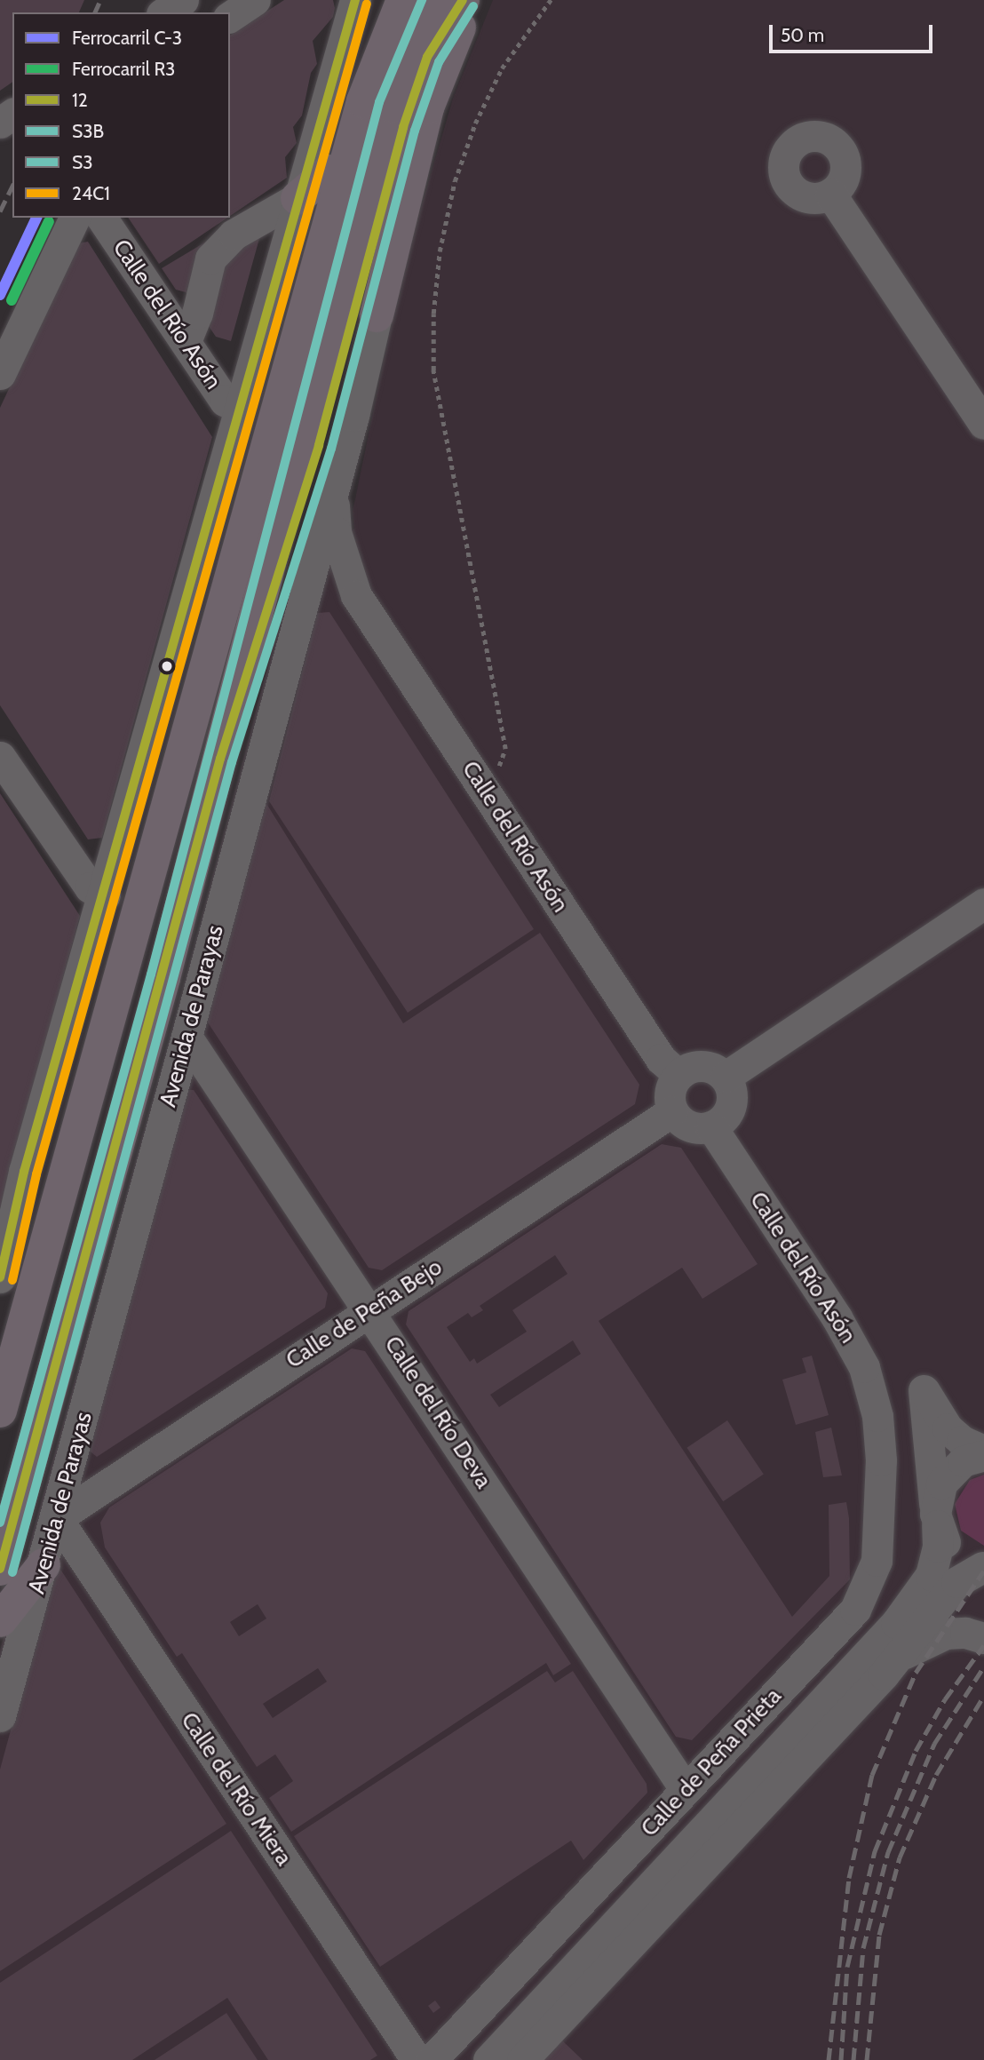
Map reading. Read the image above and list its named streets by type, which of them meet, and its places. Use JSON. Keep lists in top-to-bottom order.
{
  "streets": {
    "street": [
      "Calle del Río Asón",
      "Avenida de Parayas",
      "Calle de Peña Bejo",
      "Calle del Río Deva",
      "Calle de Peña Prieta",
      "Calle del Río Miera"
    ]
  },
  "crossings": [
    ["Calle del Río Asón", "Avenida de Parayas"],
    ["Calle del Río Asón", "Calle de Peña Bejo"],
    ["Calle del Río Asón", "Calle de Peña Prieta"],
    ["Avenida de Parayas", "Calle de Peña Bejo"],
    ["Avenida de Parayas", "Calle del Río Deva"],
    ["Avenida de Parayas", "Calle del Río Miera"],
    ["Calle de Peña Bejo", "Calle del Río Deva"],
    ["Calle de Peña Bejo", "Calle del Río Miera"],
    ["Calle del Río Deva", "Calle de Peña Prieta"]
  ],
  "lines": [
    "transit line 12",
    "transit line S3",
    "transit line 24C1",
    "transit line S3B",
    "rail line C-3",
    "rail line R3"
  ],
  "legend": [
    "Ferrocarril C-3",
    "Ferrocarril R3",
    "12",
    "S3B",
    "S3",
    "24C1"
  ],
  "scale_bar": "50 m"
}
